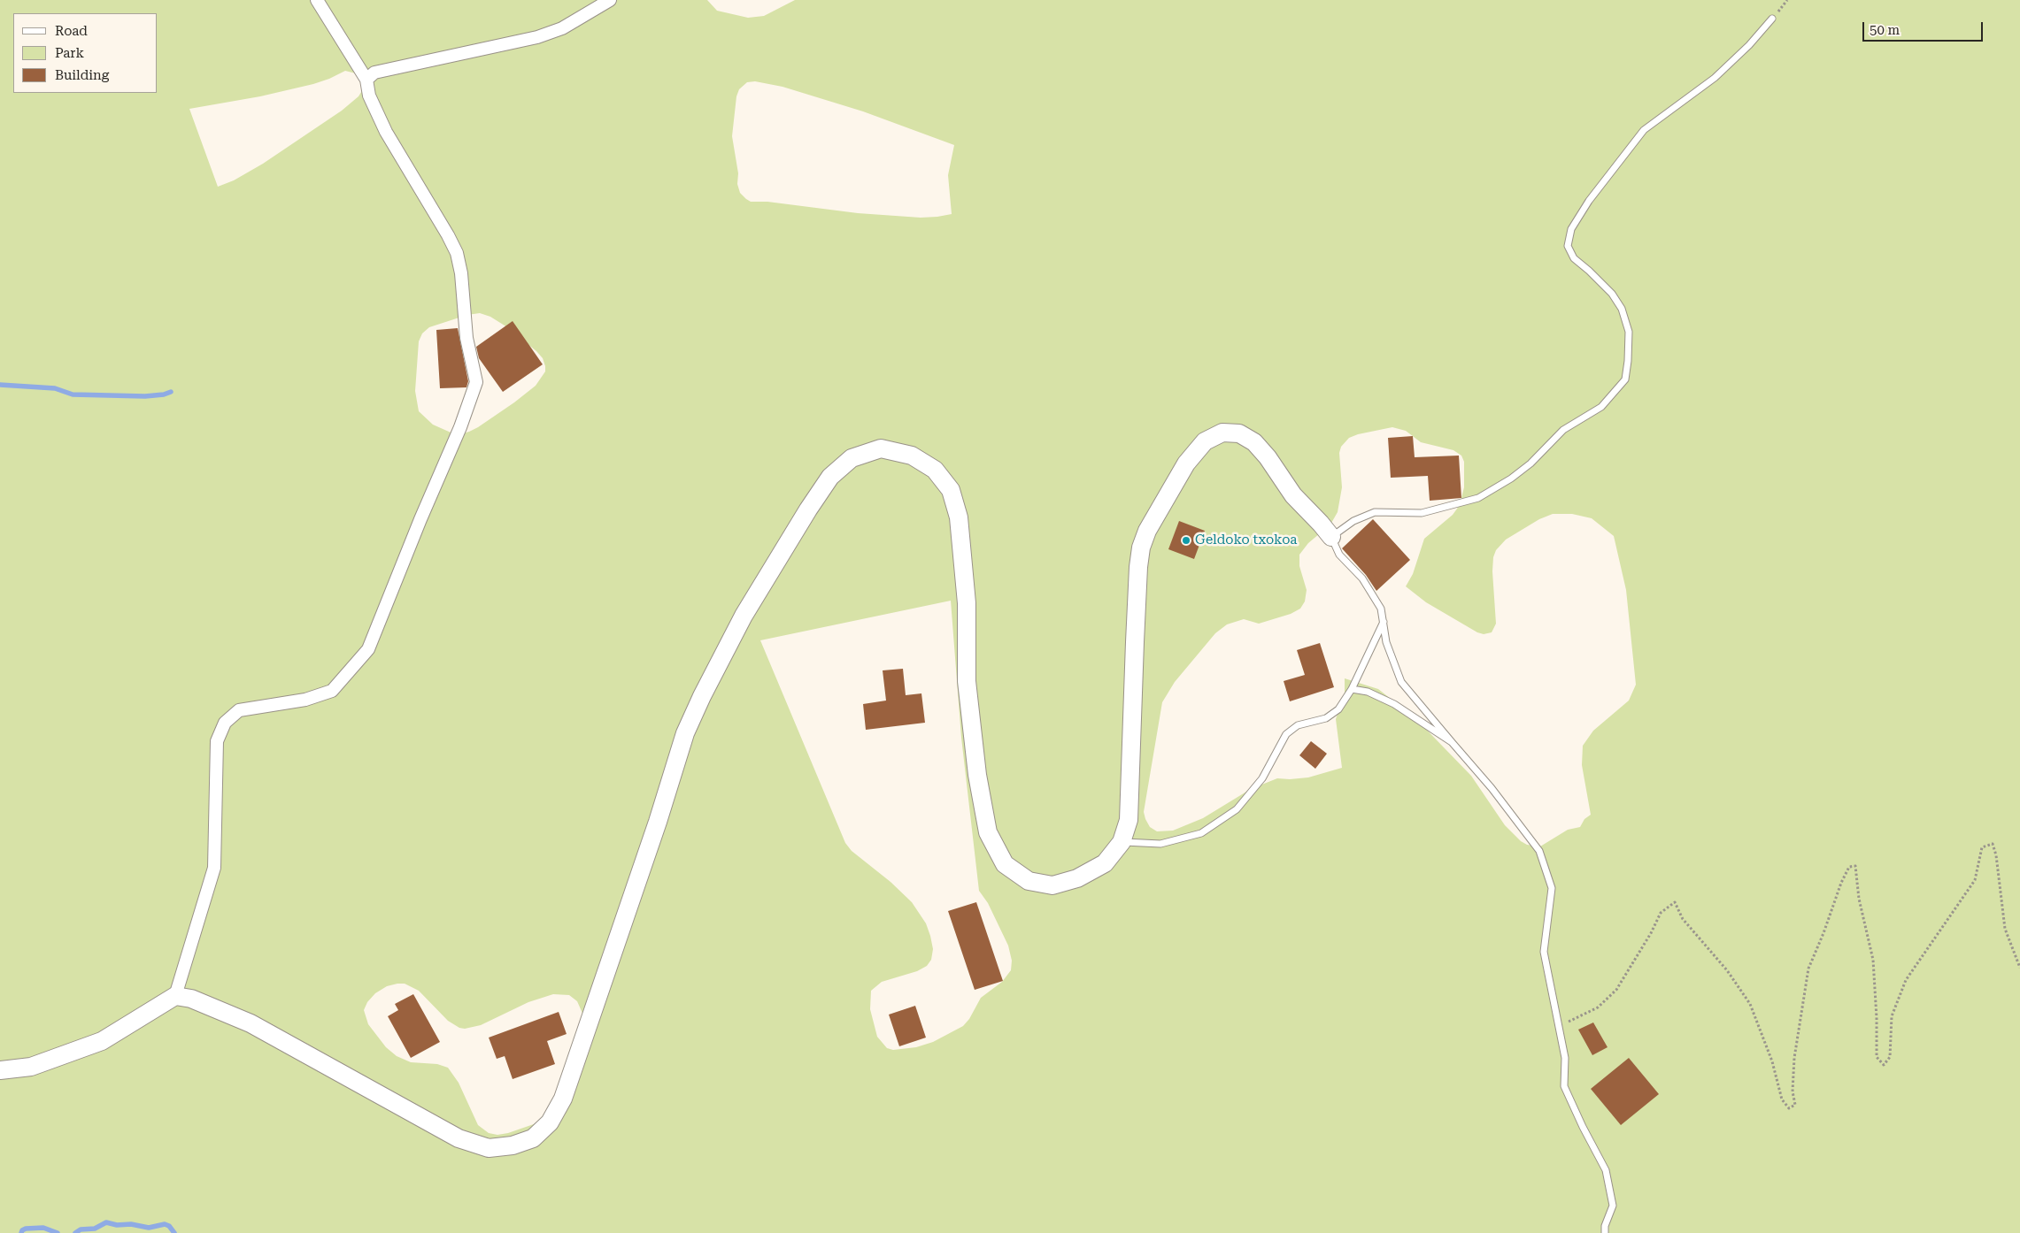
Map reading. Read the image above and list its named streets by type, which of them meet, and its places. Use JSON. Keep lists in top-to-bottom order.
{
  "places": ["Geldoko txokoa"],
  "legend": ["Road", "Park", "Building"],
  "scale_bar": "50 m"
}
